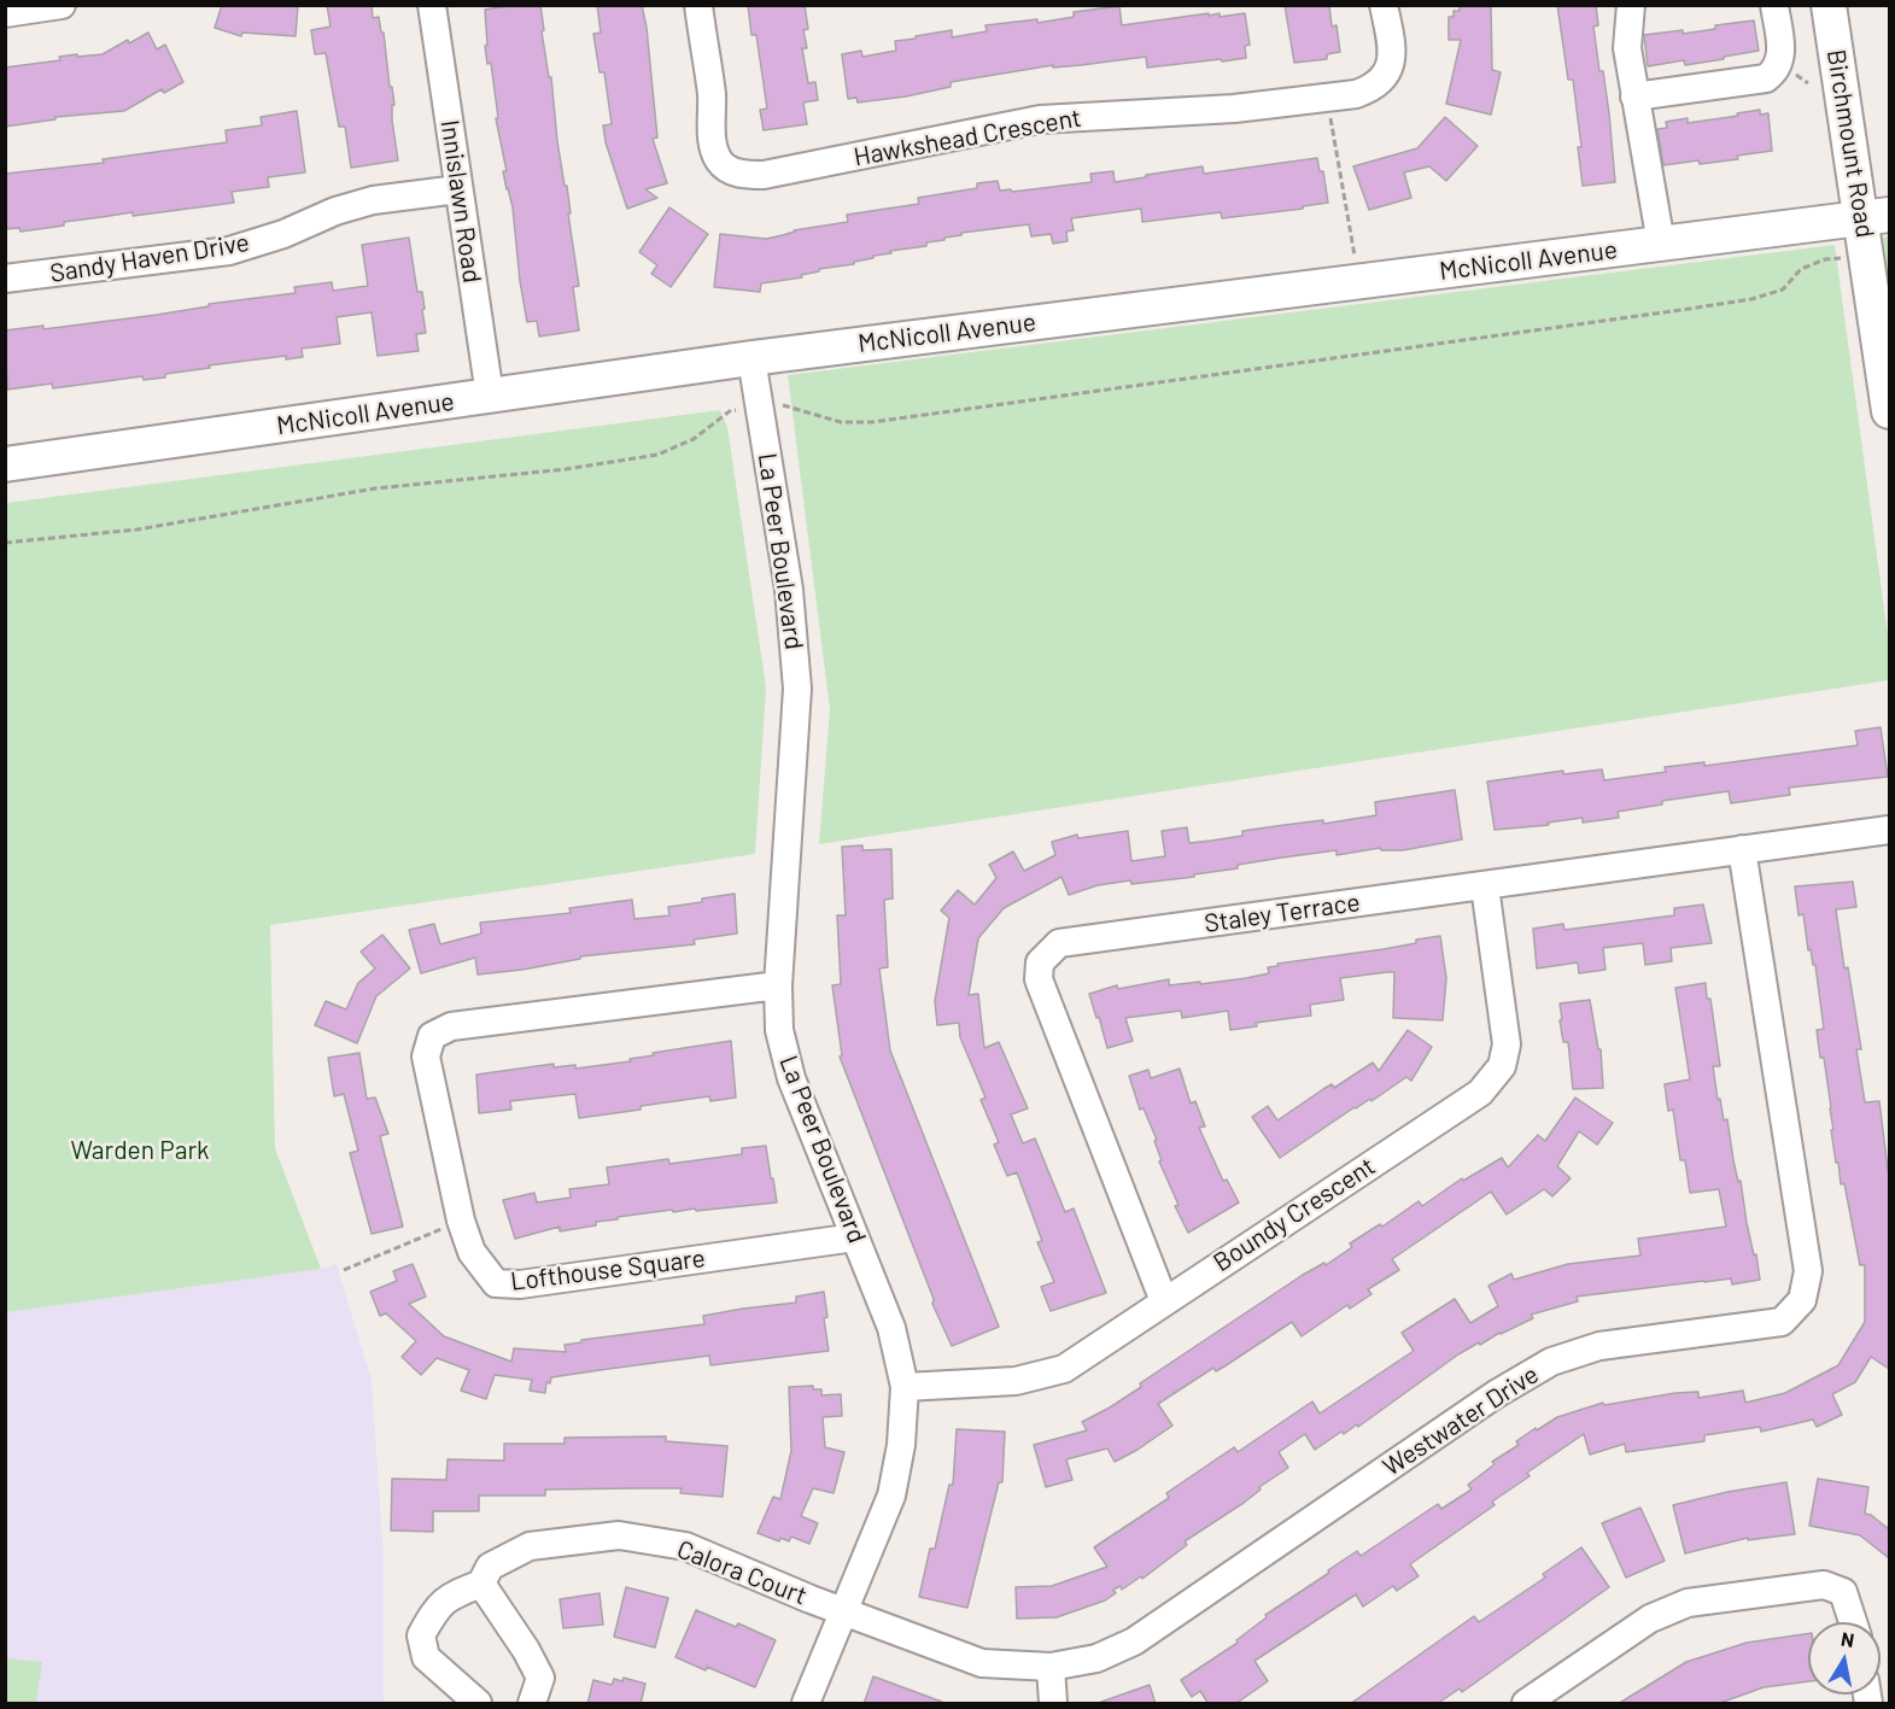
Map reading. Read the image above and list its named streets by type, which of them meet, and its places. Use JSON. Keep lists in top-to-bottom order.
{
  "streets": {
    "main road": ["Birchmount Road", "McNicoll Avenue"],
    "street": [
      "Hawkshead Crescent",
      "Innislawn Road",
      "Sandy Haven Drive",
      "La Peer Boulevard",
      "Staley Terrace",
      "Boundy Crescent",
      "Lofthouse Square",
      "Westwater Drive",
      "Calora Court"
    ]
  },
  "crossings": [
    ["Birchmount Road", "McNicoll Avenue"],
    ["Innislawn Road", "Sandy Haven Drive"],
    ["Innislawn Road", "McNicoll Avenue"],
    ["McNicoll Avenue", "La Peer Boulevard"],
    ["La Peer Boulevard", "Boundy Crescent"],
    ["La Peer Boulevard", "Lofthouse Square"],
    ["La Peer Boulevard", "Westwater Drive"],
    ["La Peer Boulevard", "Calora Court"],
    ["Staley Terrace", "Boundy Crescent"],
    ["Staley Terrace", "Westwater Drive"],
    ["Westwater Drive", "Calora Court"]
  ],
  "parks": ["Warden Park"],
  "north": "top"
}
